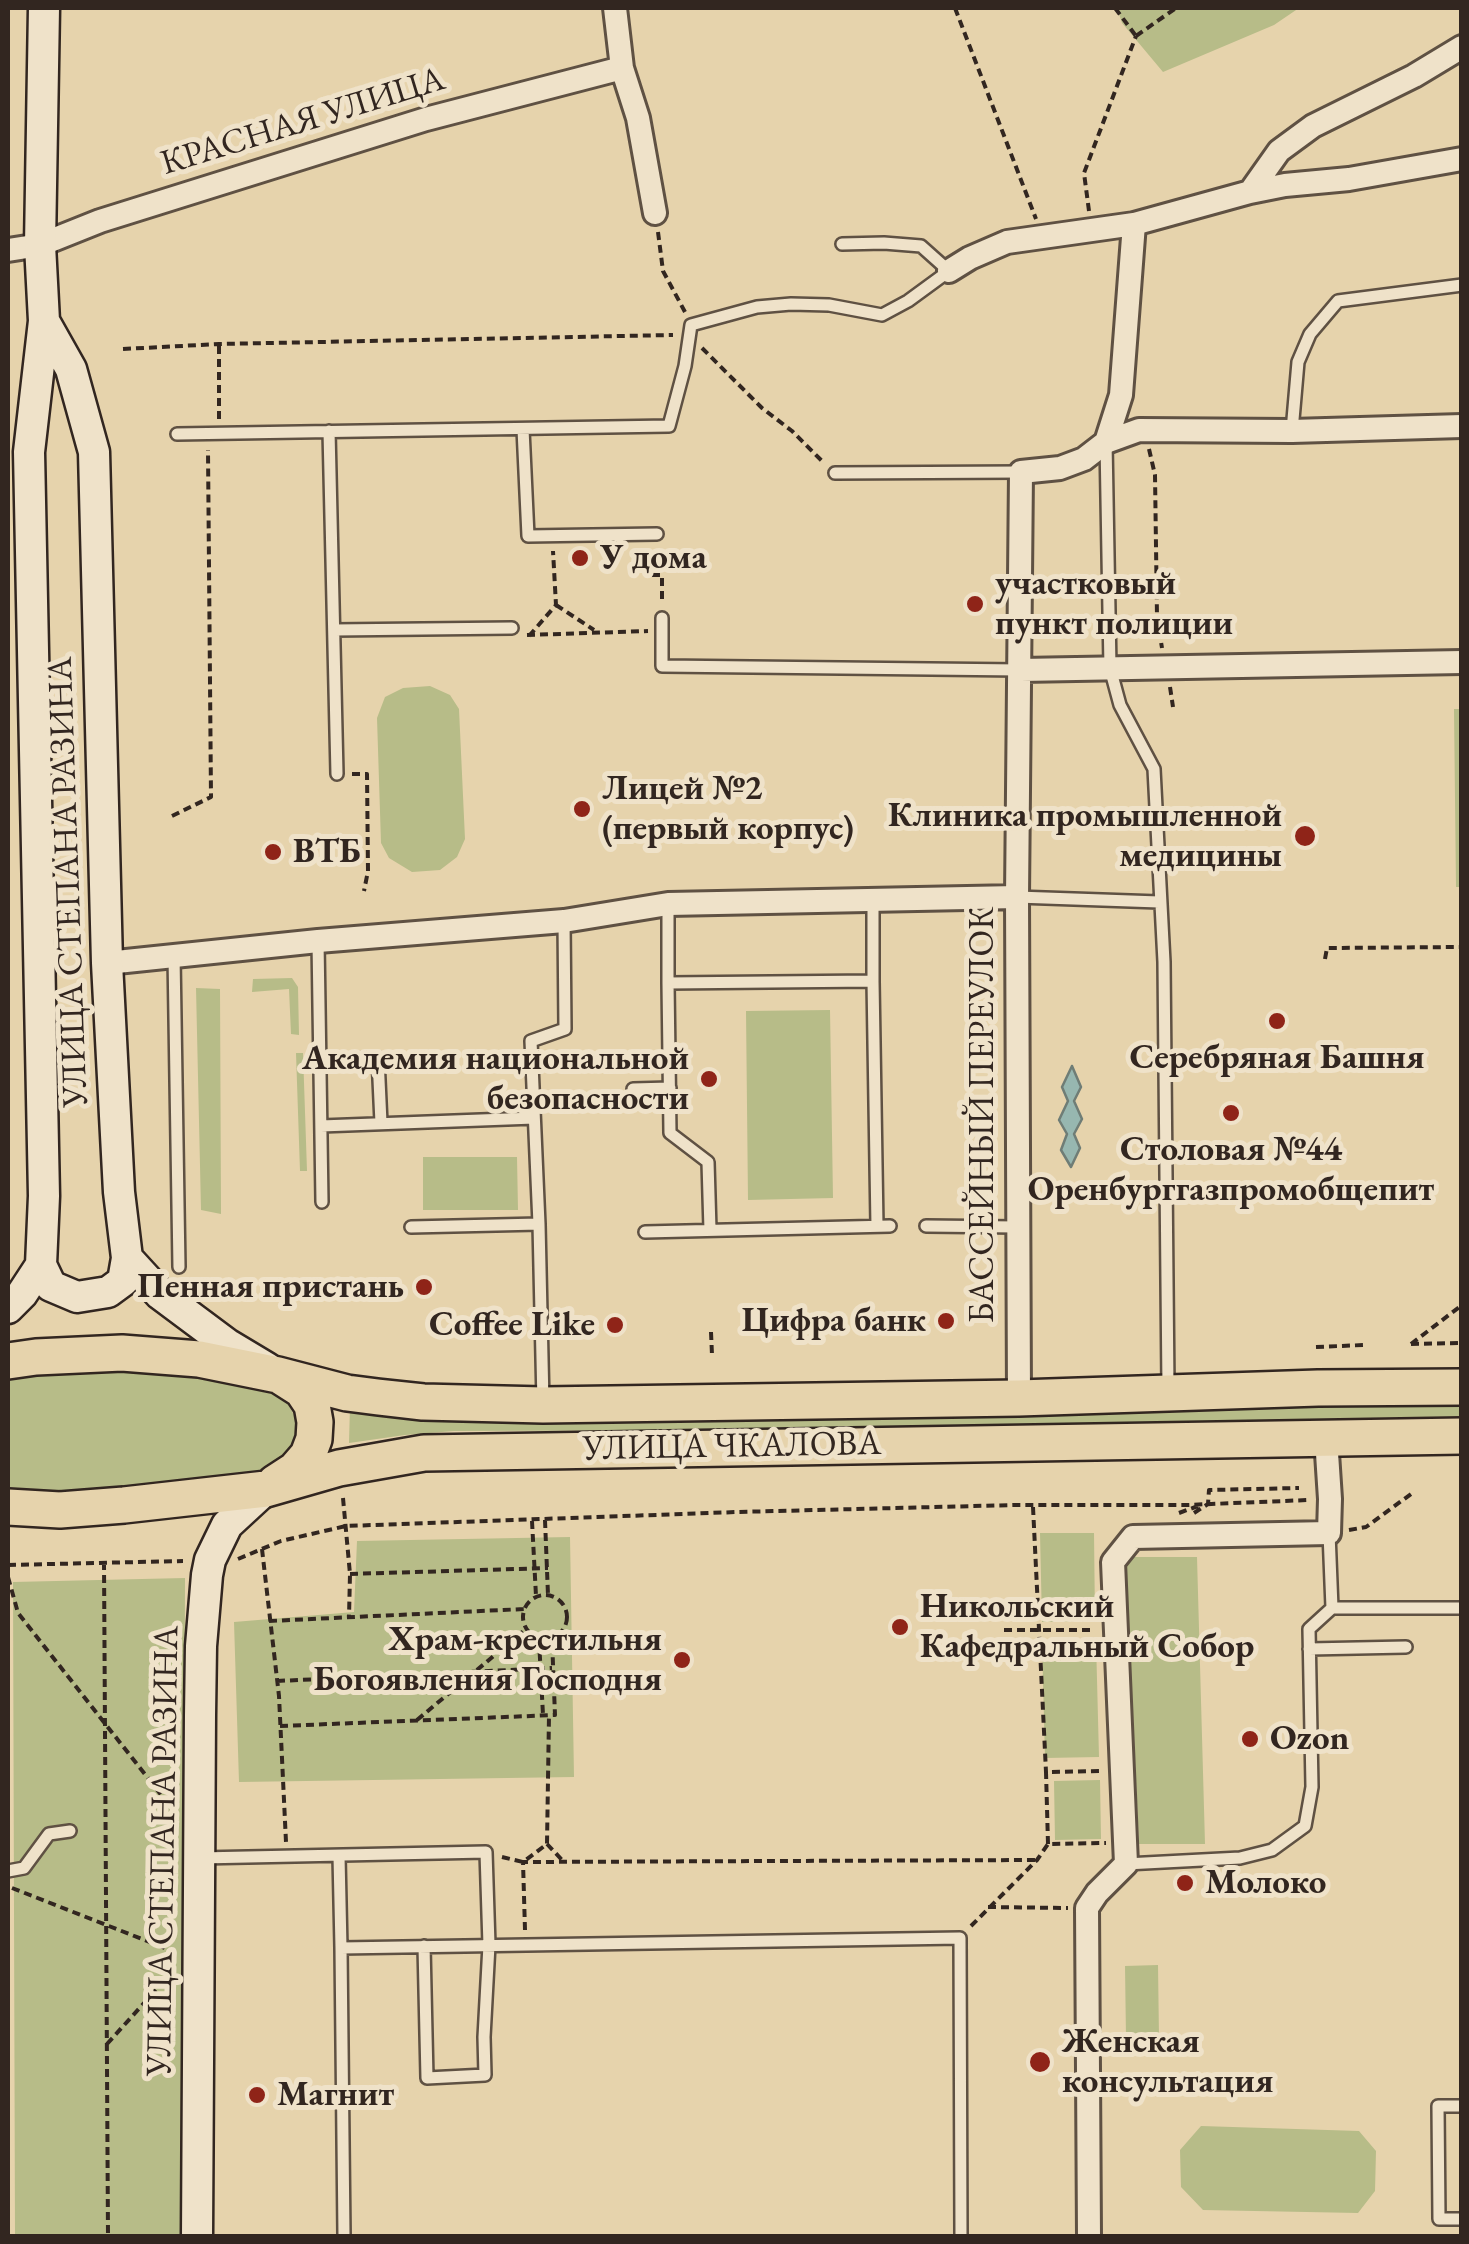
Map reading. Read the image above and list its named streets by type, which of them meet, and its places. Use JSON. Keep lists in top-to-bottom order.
{
  "streets": {
    "main road": ["УЛИЦА СТЕПАНА РАЗИНА", "УЛИЦА ЧКАЛОВА"],
    "street": ["КРАСНАЯ УЛИЦА", "БАССЕЙНЫЙ ПЕРЕУЛОК"]
  },
  "crossings": [
    ["КРАСНАЯ УЛИЦА", "УЛИЦА СТЕПАНА РАЗИНА"],
    ["УЛИЦА СТЕПАНА РАЗИНА", "УЛИЦА ЧКАЛОВА"],
    ["БАССЕЙНЫЙ ПЕРЕУЛОК", "УЛИЦА ЧКАЛОВА"]
  ],
  "places": [
    "У дома",
    "участковый пункт полиции",
    "Лицей №2 (первый корпус)",
    "Клиника промышленной медицины",
    "ВТБ",
    "Серебряная Башня",
    "Академия национальной безопасности",
    "Столовая №44 Оренбурггазпромобщепит",
    "Пенная пристань",
    "Цифра банк",
    "Coffee Like",
    "Никольский Кафедральный Собор",
    "Храм-крестильня Богоявления Господня",
    "Ozon",
    "Молоко",
    "Женская консультация",
    "Магнит"
  ]
}
